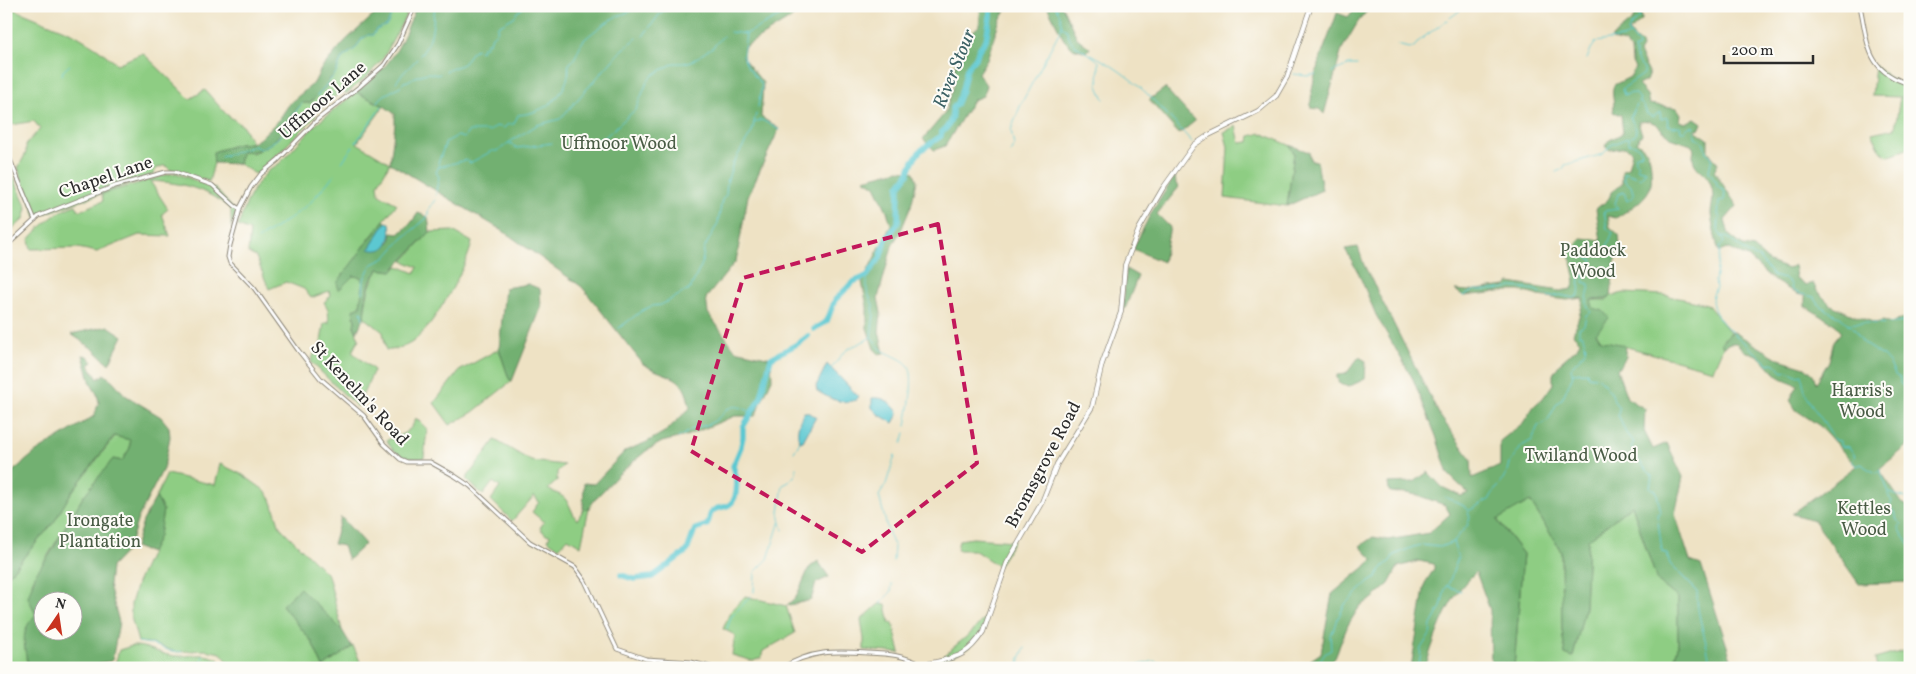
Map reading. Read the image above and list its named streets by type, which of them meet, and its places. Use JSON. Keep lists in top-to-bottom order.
{
  "streets": {
    "main road": ["Bromsgrove Road"],
    "street": ["Uffmoor Lane", "Chapel Lane", "St Kenelm's Road"]
  },
  "crossings": [
    ["Uffmoor Lane", "Chapel Lane"],
    ["Uffmoor Lane", "St Kenelm's Road"],
    ["Chapel Lane", "St Kenelm's Road"]
  ],
  "water": ["River Stour"],
  "parks": [
    "Uffmoor Wood",
    "Paddock Wood",
    "Harris's Wood",
    "Twiland Wood",
    "Kettles Wood",
    "Irongate Plantation"
  ],
  "scale_bar": "200 m",
  "north": "top"
}
